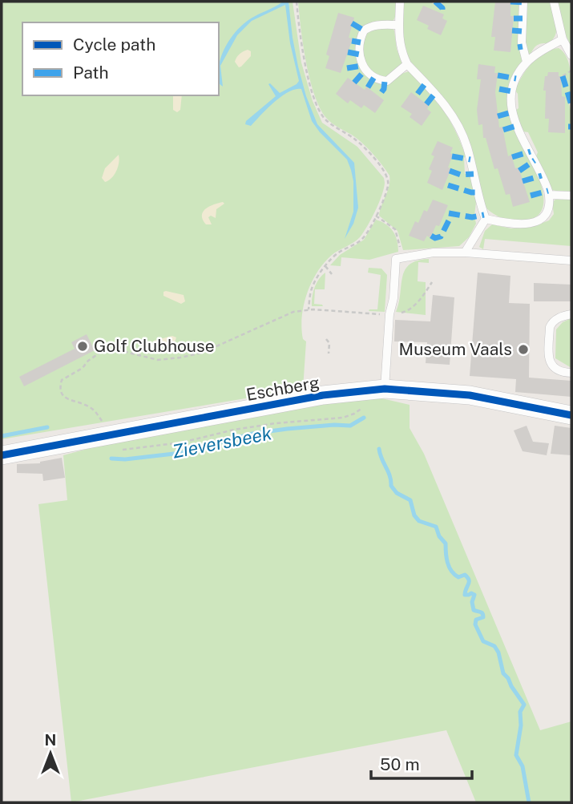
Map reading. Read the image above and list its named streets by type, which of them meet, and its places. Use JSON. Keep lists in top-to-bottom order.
{
  "streets": {
    "street": ["Eschberg"]
  },
  "water": ["Zieversbeek"],
  "places": ["Golf Clubhouse", "Museum Vaals"],
  "legend": ["Cycle path", "Path"],
  "scale_bar": "50 m",
  "north": "top"
}
